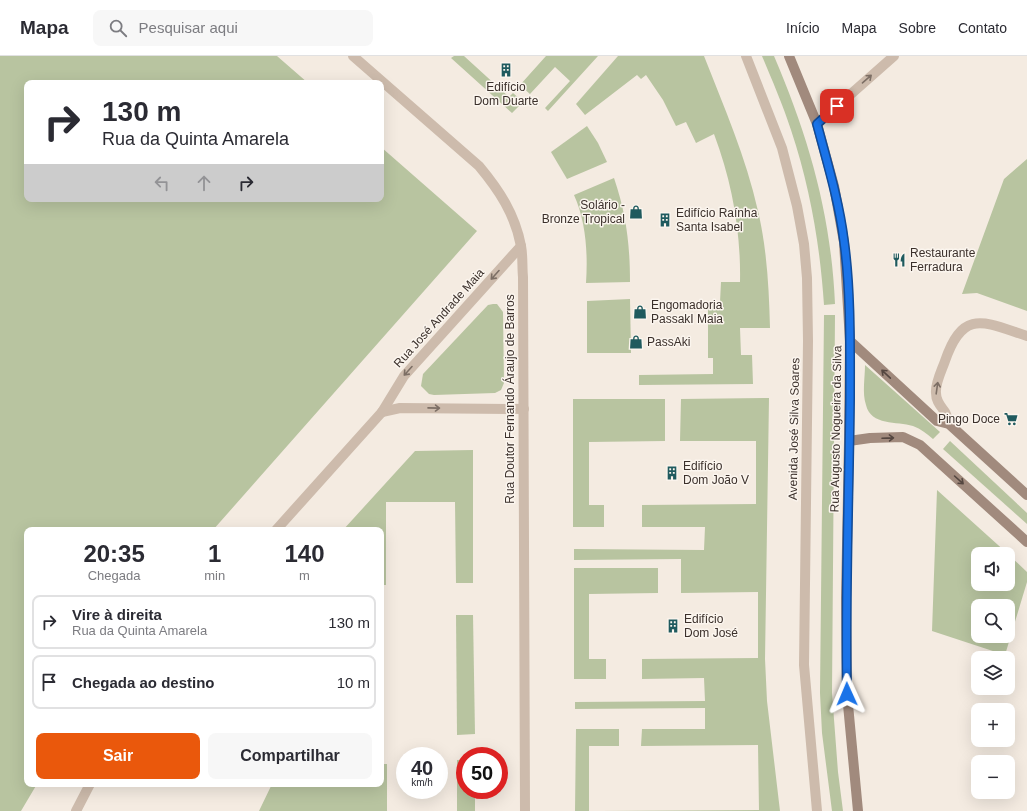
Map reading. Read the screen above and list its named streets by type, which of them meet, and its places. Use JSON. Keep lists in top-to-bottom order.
{
  "streets": {
    "main road": ["Rua Augusto Nogueira da Silva"],
    "street": ["Rua José Andrade Maia", "Rua Doutor Fernando Áraujo de Barros", "Avenida José Silva Soares"]
  },
  "crossings": [
    ["Rua José Andrade Maia", "Rua Doutor Fernando Áraujo de Barros"]
  ],
  "one_way": ["Rua José Andrade Maia"],
  "places": {
    "building": [
      "Edifício Dom Duarte",
      "Edifício Raínha Santa Isabel",
      "Edifício Dom João V",
      "Edifício Dom José"
    ],
    "shop": ["Solário - Bronze Tropical", "Engomadoria PassakI Maia", "PassAki"],
    "restaurant": ["Restaurante Ferradura"],
    "supermarket": ["Pingo Doce"]
  },
  "page": {
    "header": "Mapa",
    "search": "Pesquisar aqui",
    "nav": [
      "Início",
      "Mapa",
      "Sobre",
      "Contato"
    ],
    "turn": ["130 m", "Rua da Quinta Amarela"],
    "eta": [
      "20:35",
      "Chegada",
      "1",
      "min",
      "140",
      "m"
    ],
    "map_buttons": ["+", "−"],
    "list": [
      {
        "name": "Vire à direita",
        "note": "Rua da Quinta Amarela",
        "value": "130 m"
      },
      {
        "name": "Chegada ao destino",
        "value": "10 m"
      }
    ],
    "buttons": ["Sair", "Compartilhar"],
    "speed": "40 km/h",
    "limit": "50"
  }
}
